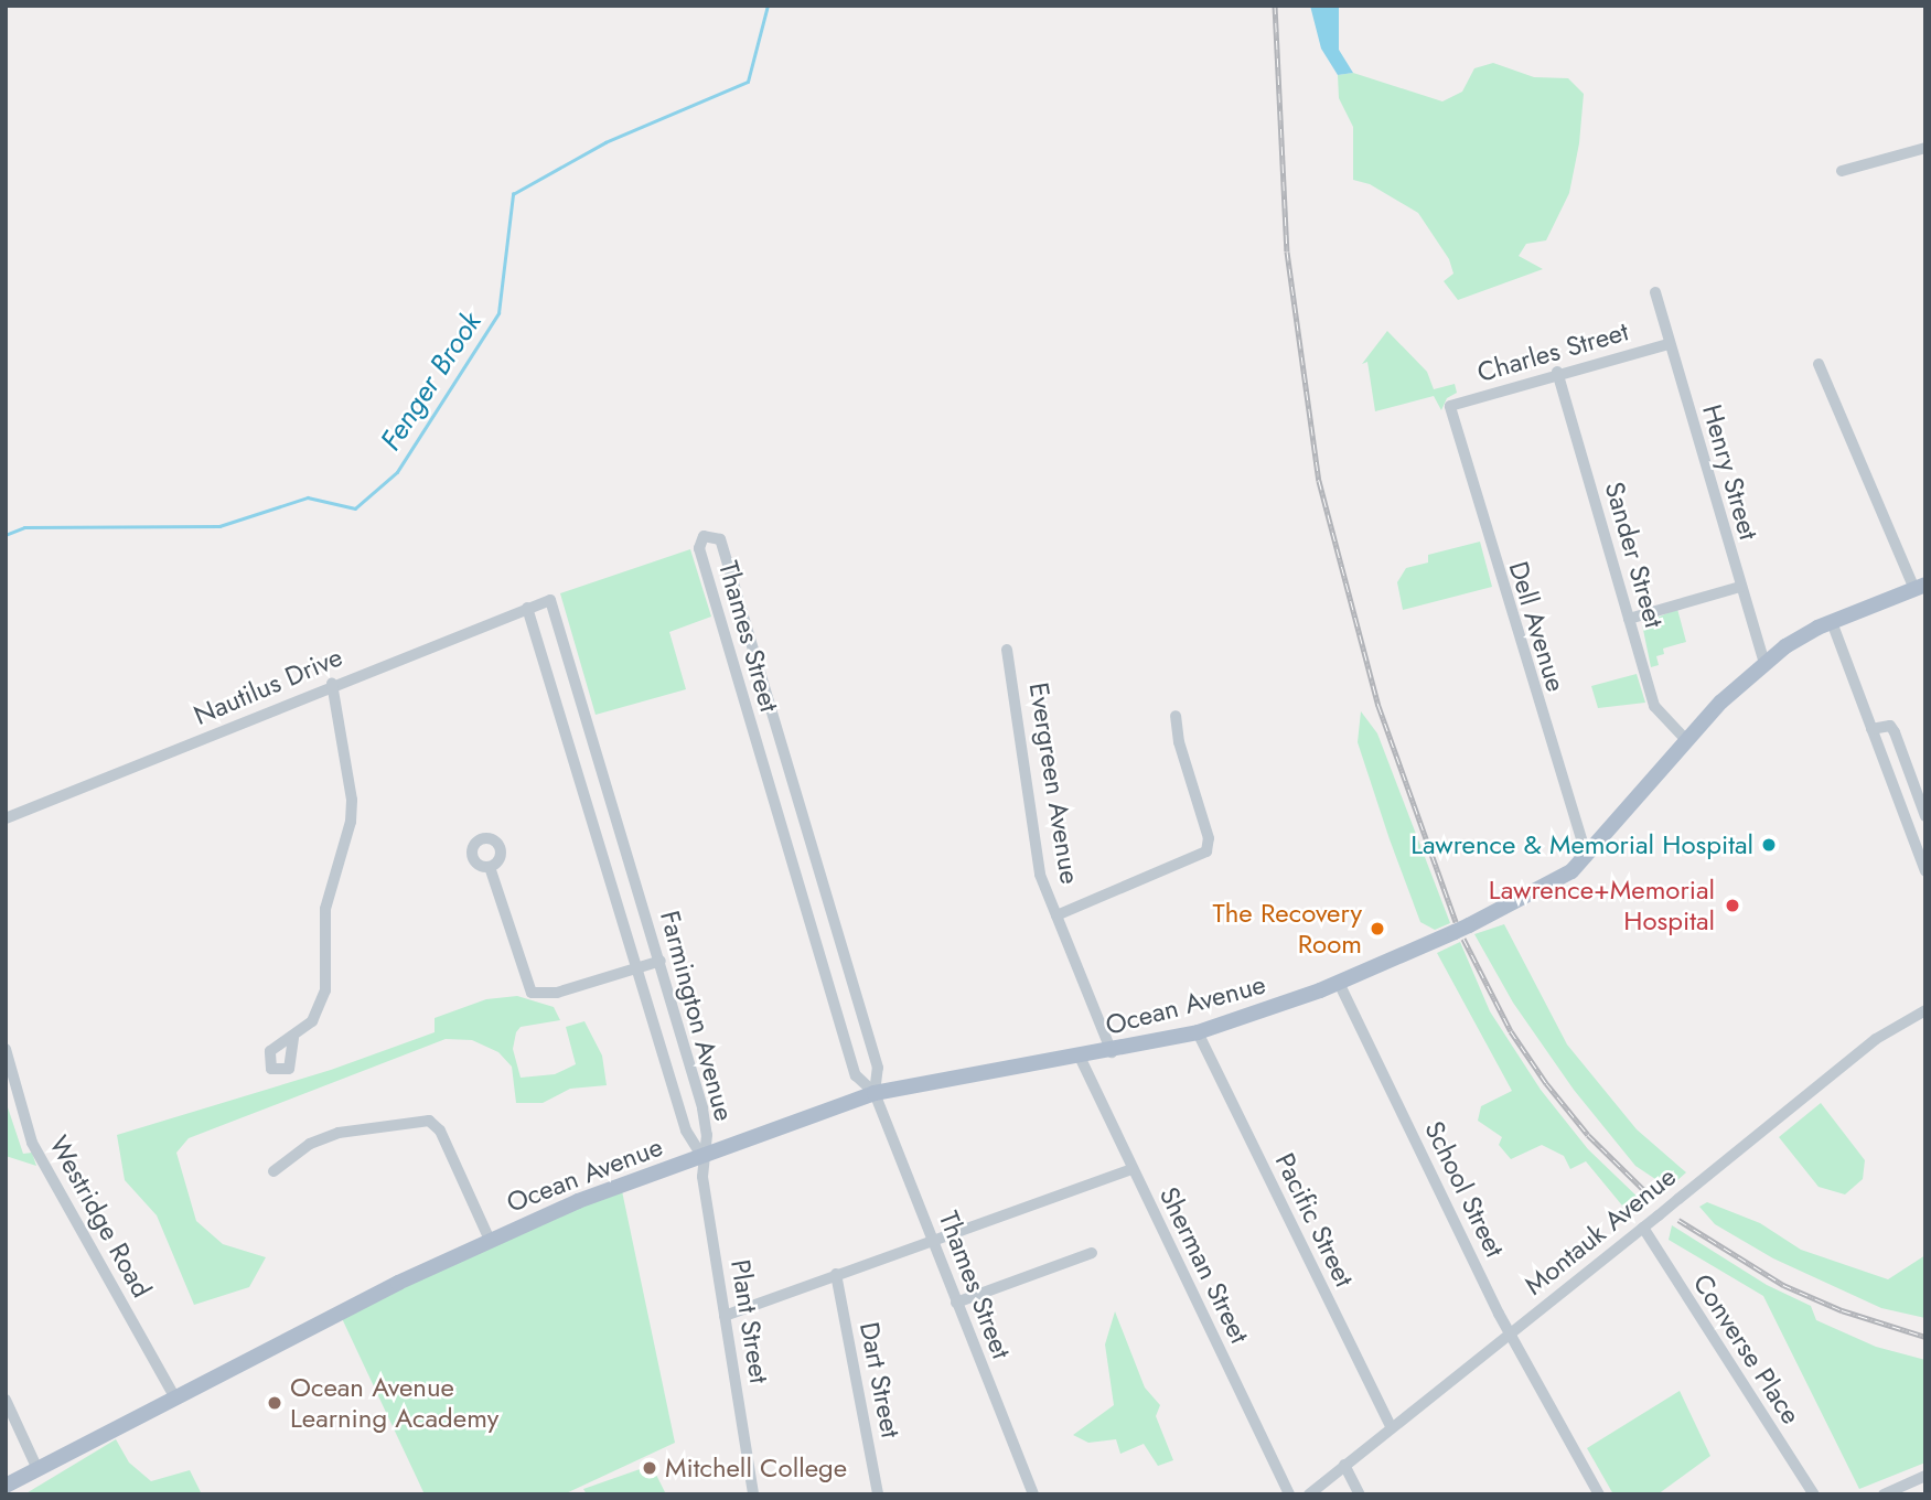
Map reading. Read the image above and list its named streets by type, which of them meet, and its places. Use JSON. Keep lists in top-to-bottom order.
{
  "streets": {
    "main road": ["Ocean Avenue"],
    "street": [
      "Charles Street",
      "Henry Street",
      "Sander Street",
      "Dell Avenue",
      "Thames Street",
      "Nautilus Drive",
      "Evergreen Avenue",
      "Farmington Avenue",
      "School Street",
      "Westridge Road",
      "Pacific Street",
      "Montauk Avenue",
      "Sherman Street",
      "Plant Street",
      "Converse Place",
      "Dart Street"
    ]
  },
  "crossings": [
    ["Charles Street", "Henry Street"],
    ["Charles Street", "Sander Street"],
    ["Charles Street", "Dell Avenue"],
    ["Henry Street", "Ocean Avenue"],
    ["Sander Street", "Ocean Avenue"],
    ["Dell Avenue", "Ocean Avenue"],
    ["Thames Street", "Ocean Avenue"],
    ["Nautilus Drive", "Farmington Avenue"],
    ["Evergreen Avenue", "Ocean Avenue"],
    ["Ocean Avenue", "Farmington Avenue"],
    ["Ocean Avenue", "School Street"],
    ["Ocean Avenue", "Westridge Road"],
    ["Ocean Avenue", "Pacific Street"],
    ["Ocean Avenue", "Sherman Street"],
    ["Ocean Avenue", "Plant Street"],
    ["Farmington Avenue", "Plant Street"],
    ["School Street", "Montauk Avenue"],
    ["Pacific Street", "Montauk Avenue"],
    ["Montauk Avenue", "Converse Place"]
  ],
  "water": ["Fenger Brook"],
  "places": [
    "Lawrence & Memorial Hospital",
    "Lawrence+Memorial Hospital",
    "The Recovery Room",
    "Ocean Avenue Learning Academy",
    "Mitchell College"
  ]
}
